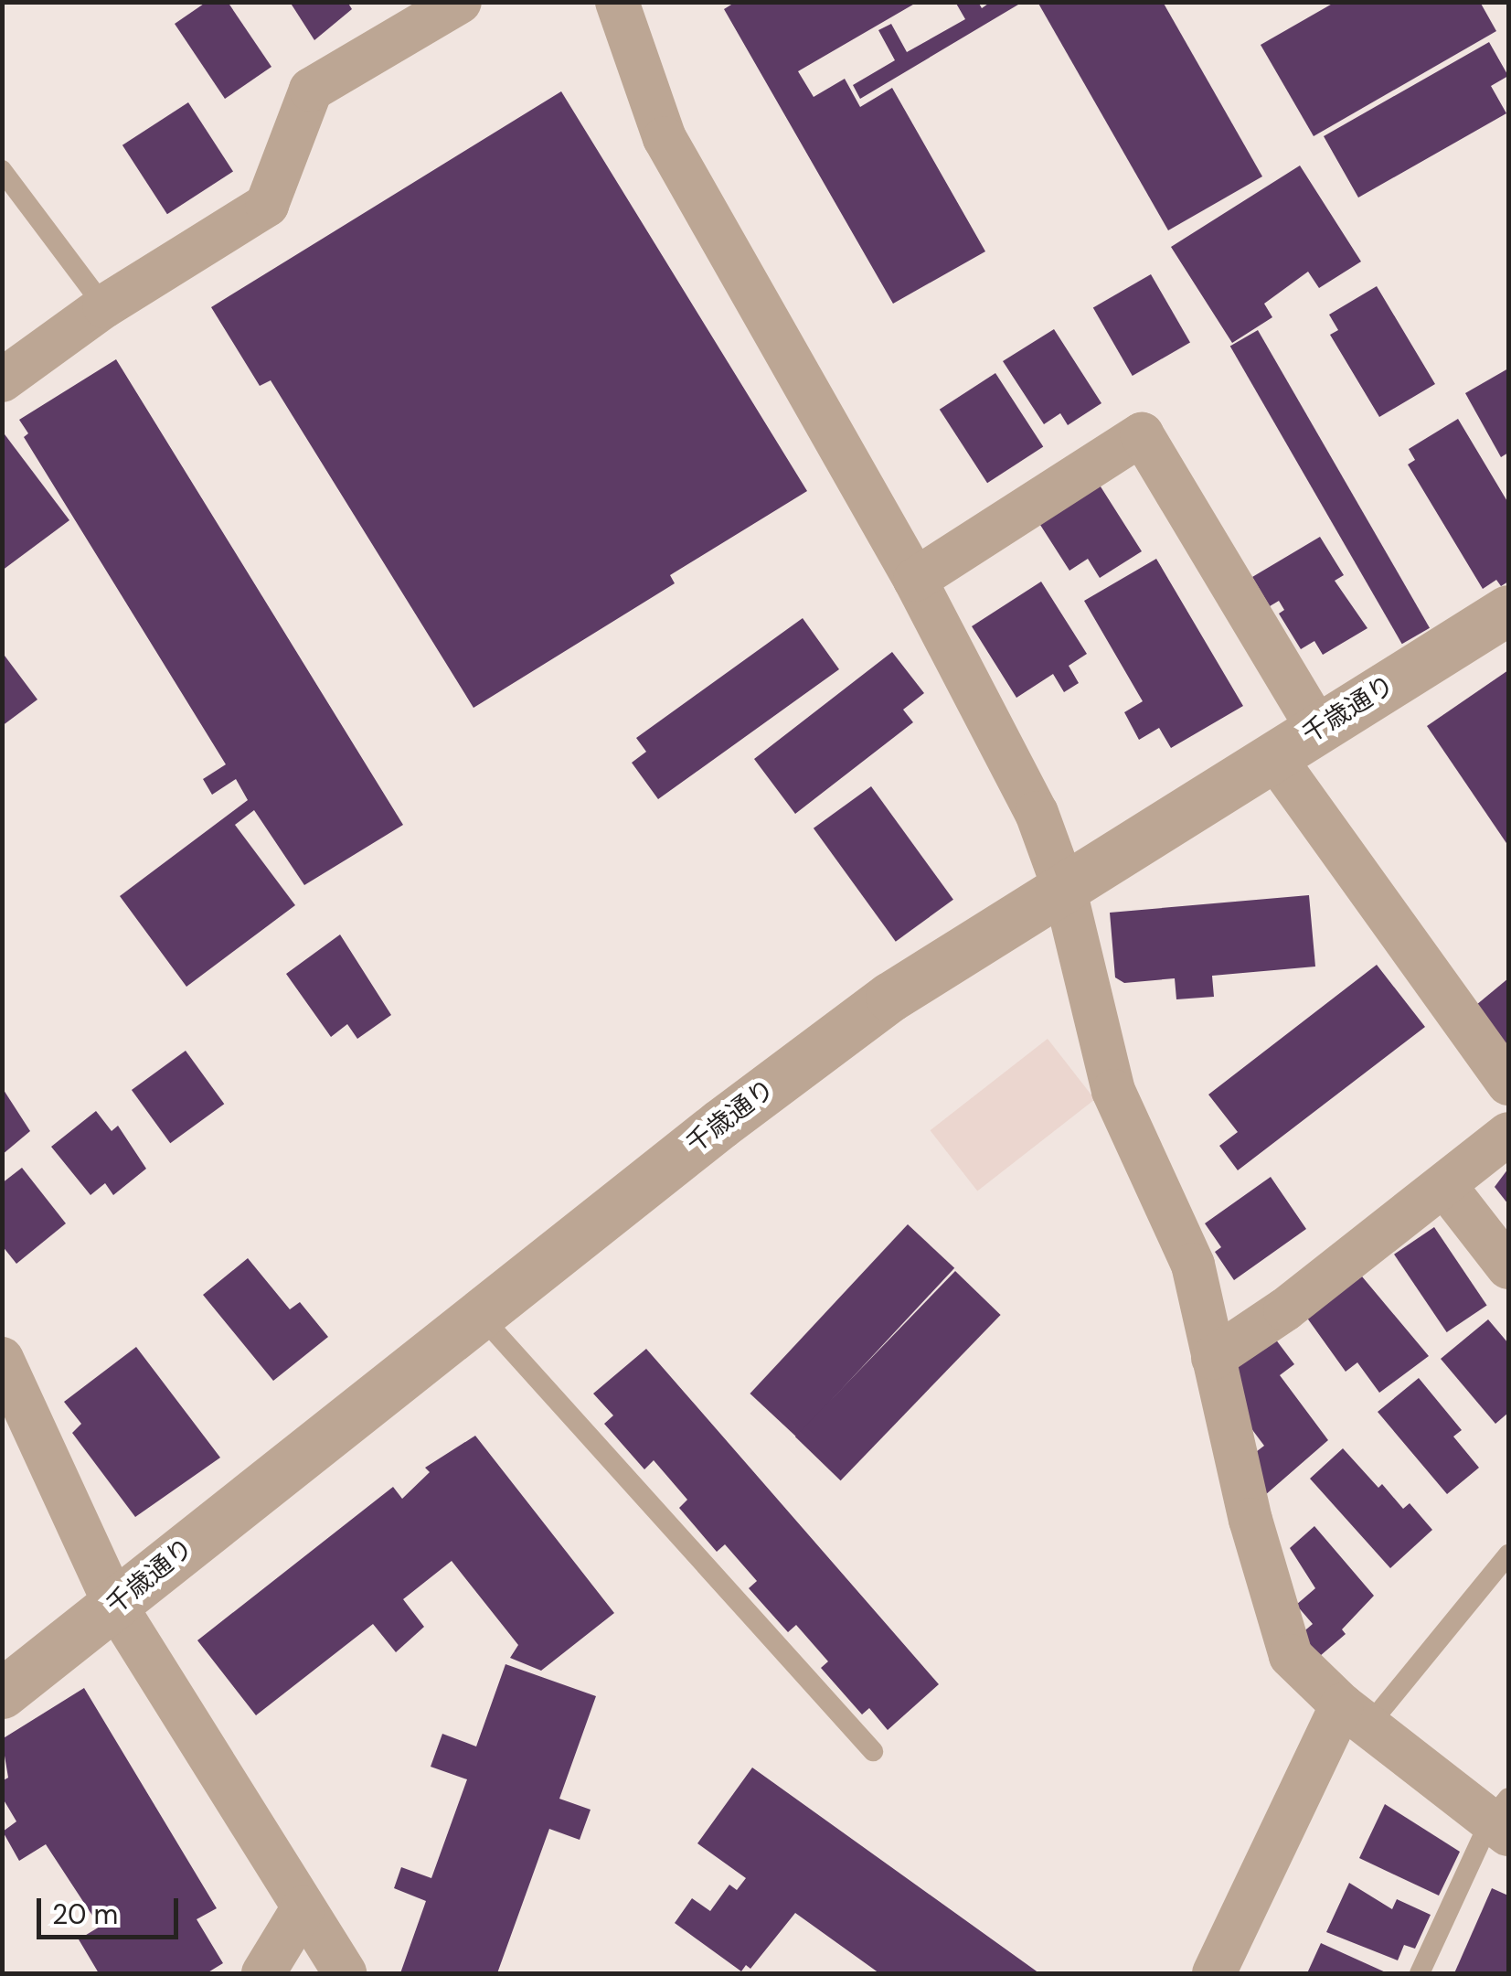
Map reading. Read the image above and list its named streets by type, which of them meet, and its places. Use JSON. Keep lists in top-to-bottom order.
{
  "streets": {
    "street": ["千歳通り"]
  },
  "scale_bar": "20 m"
}
